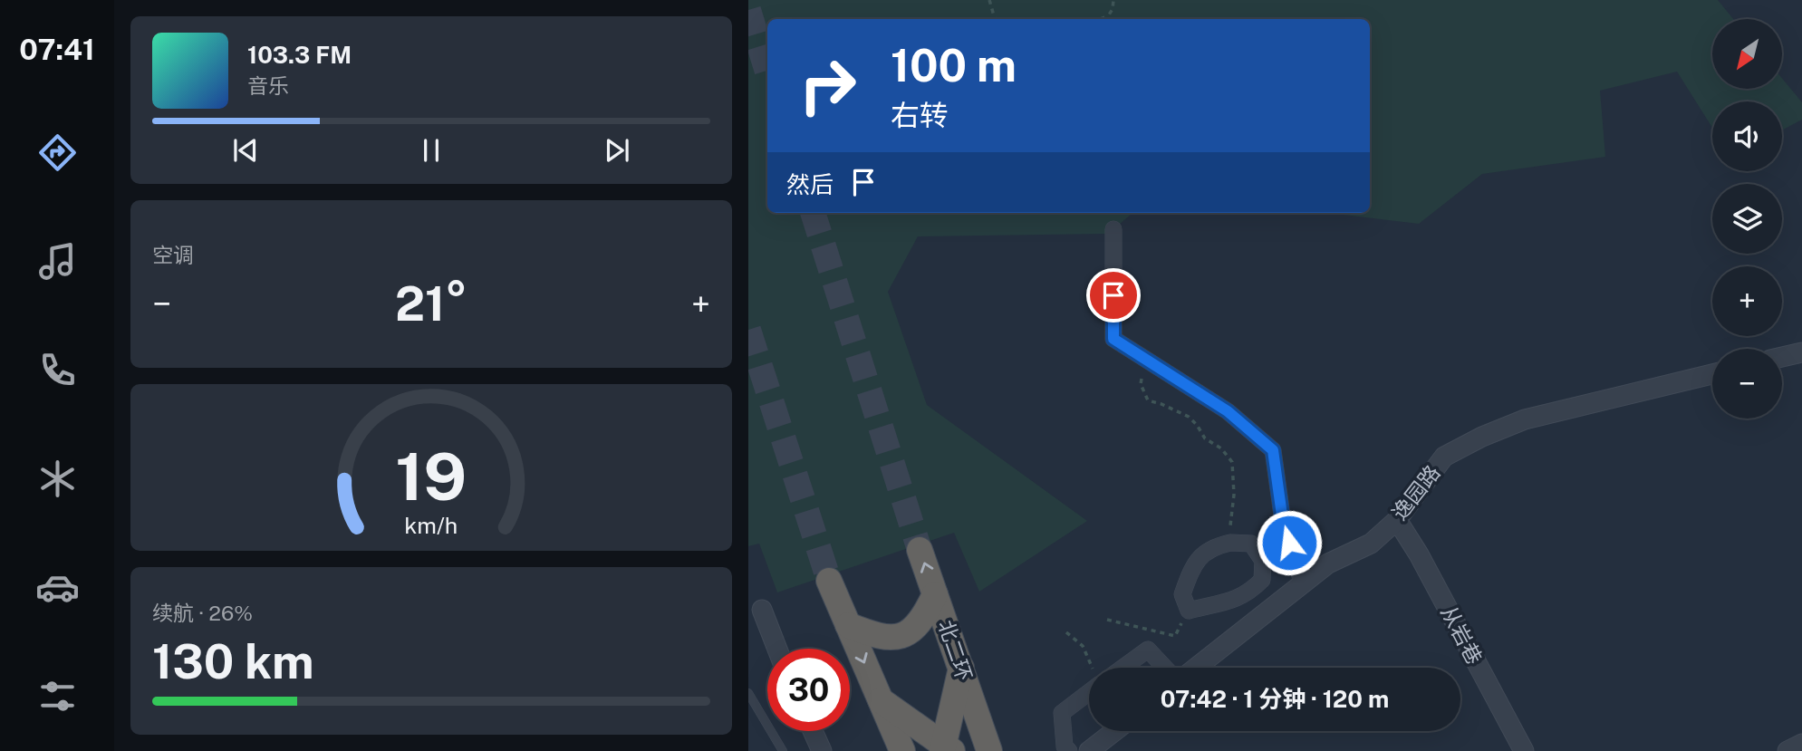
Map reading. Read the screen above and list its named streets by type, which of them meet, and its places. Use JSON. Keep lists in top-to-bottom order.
{
  "streets": {
    "highway": ["北二环"],
    "street": ["逸园路", "从岩巷"]
  },
  "crossings": [
    ["逸园路", "从岩巷"]
  ],
  "north": "bottom left",
  "page": {
    "tabs": "07:41",
    "map_buttons": ["+", "−"],
    "turn": ["100 m", "右转"],
    "song": ["103.3 FM", "音乐"],
    "then": "然后",
    "tile": [
      "空调",
      ["续航 · 26%", "130 km"]
    ],
    "heat": ["−", "21°", "+"],
    "limit": "30",
    "trip": "07:42 · 1 分钟 · 120 m",
    "gauge": ["19", "km/h"]
  }
}
